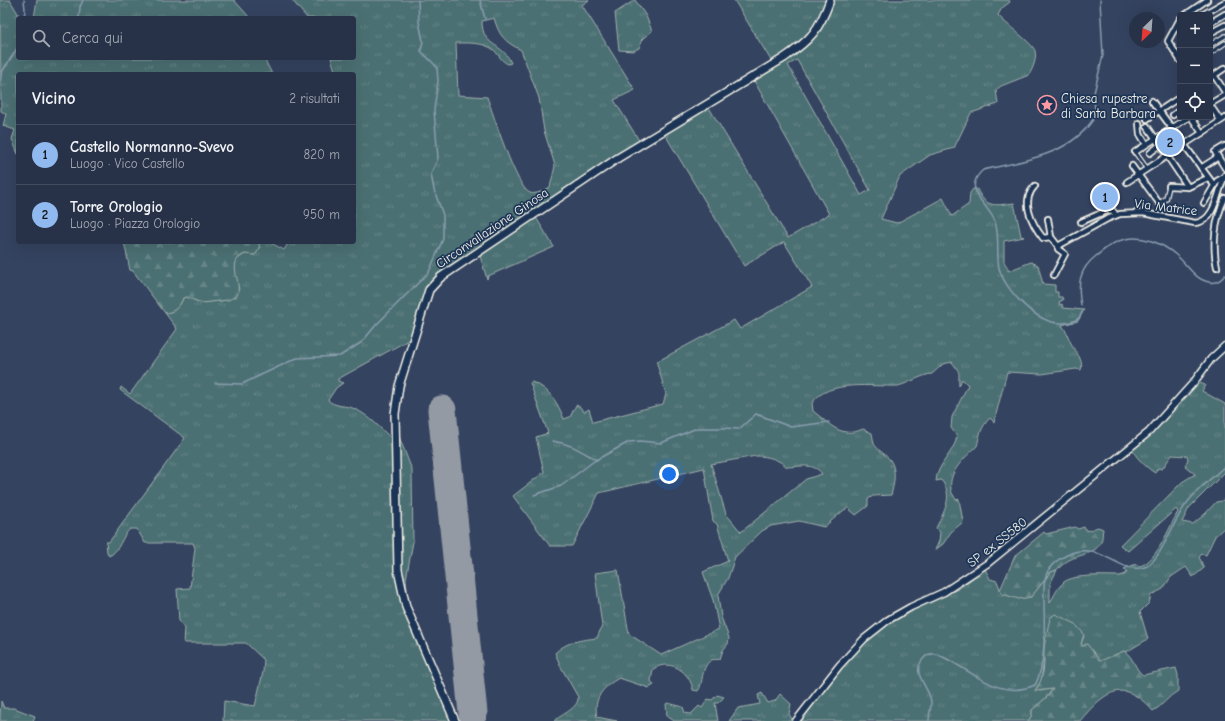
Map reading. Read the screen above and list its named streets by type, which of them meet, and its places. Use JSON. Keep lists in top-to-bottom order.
{
  "streets": {
    "main road": ["Circonvallazione Ginosa"],
    "street": ["Via Matrice", "SP ex SS580"]
  },
  "places": {
    "place": ["Chiesa rupestre di Santa Barbara"]
  },
  "north": "bottom left",
  "page": {
    "map_buttons": ["+", "−"],
    "search": "Cerca qui",
    "heading": ["Vicino", "2 risultati"],
    "list": [
      {
        "mark": "1",
        "name": "Castello Normanno-Svevo",
        "note": "Luogo · Vico Castello",
        "value": "820 m"
      },
      {
        "mark": "2",
        "name": "Torre Orologio",
        "note": "Luogo · Piazza Orologio",
        "value": "950 m"
      }
    ],
    "pins": ["2", "1"]
  }
}
